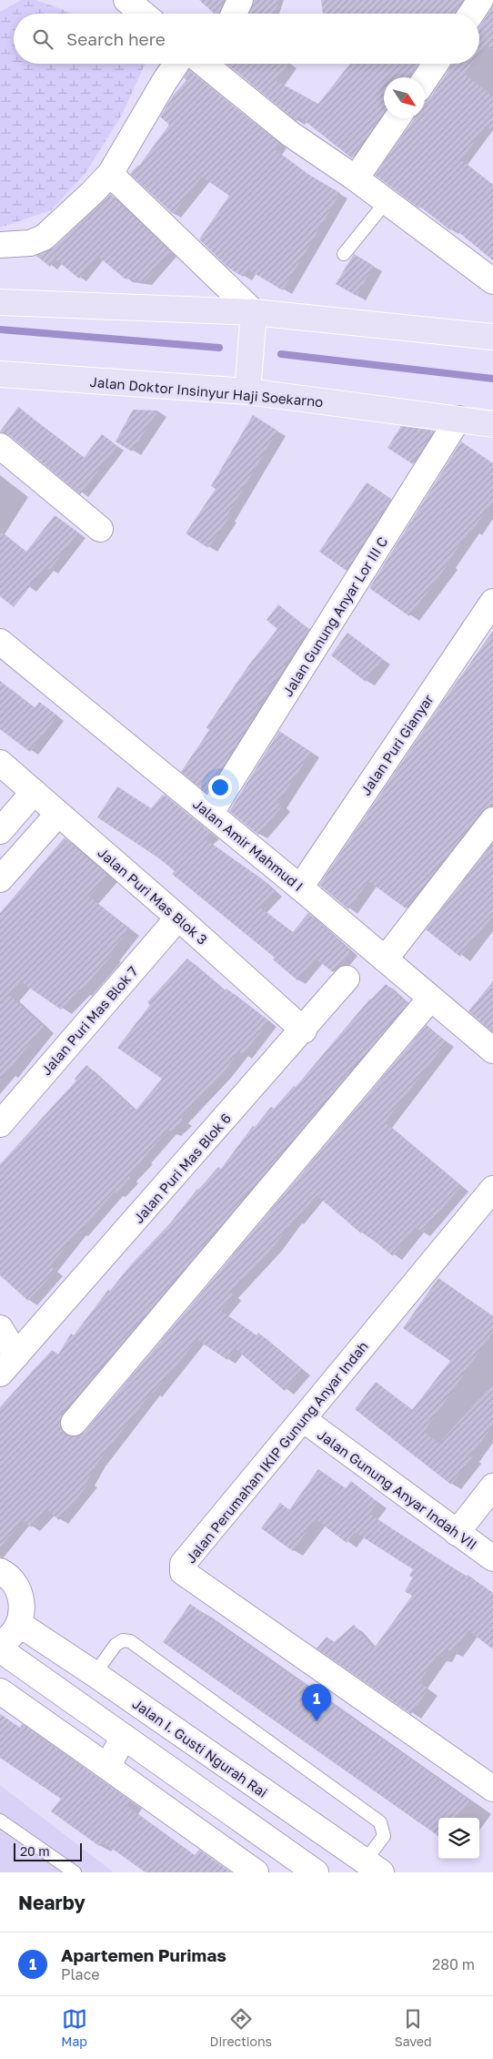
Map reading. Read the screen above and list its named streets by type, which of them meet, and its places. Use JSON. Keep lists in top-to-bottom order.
{
  "streets": {
    "main road": ["Jalan Doktor Insinyur Haji Soekarno"],
    "street": [
      "Jalan Gunung Anyar Lor III C",
      "Jalan Puri Gianyar",
      "Jalan Amir Mahmud I",
      "Jalan Puri Mas Blok 3",
      "Jalan Puri Mas Blok 7",
      "Jalan Puri Mas Blok 6",
      "Jalan Perumahan IKIP Gunung Anyar Indah",
      "Jalan Gunung Anyar Indah VII",
      "Jalan I. Gusti Ngurah Rai"
    ]
  },
  "crossings": [
    ["Jalan Doktor Insinyur Haji Soekarno", "Jalan Gunung Anyar Lor III C"],
    ["Jalan Gunung Anyar Lor III C", "Jalan Amir Mahmud I"],
    ["Jalan Puri Gianyar", "Jalan Amir Mahmud I"],
    ["Jalan Puri Mas Blok 3", "Jalan Puri Mas Blok 7"],
    ["Jalan Puri Mas Blok 3", "Jalan Puri Mas Blok 6"],
    ["Jalan Perumahan IKIP Gunung Anyar Indah", "Jalan Gunung Anyar Indah VII"]
  ],
  "scale_bar": "20 m",
  "north": "bottom right",
  "page": {
    "search": "Search here",
    "pins": "1",
    "scale": "20 m",
    "heading": "Nearby",
    "list": [
      {
        "mark": "1",
        "name": "Apartemen Purimas",
        "note": "Place",
        "value": "280 m"
      }
    ],
    "nav": ["Map", "Directions", "Saved"]
  }
}
